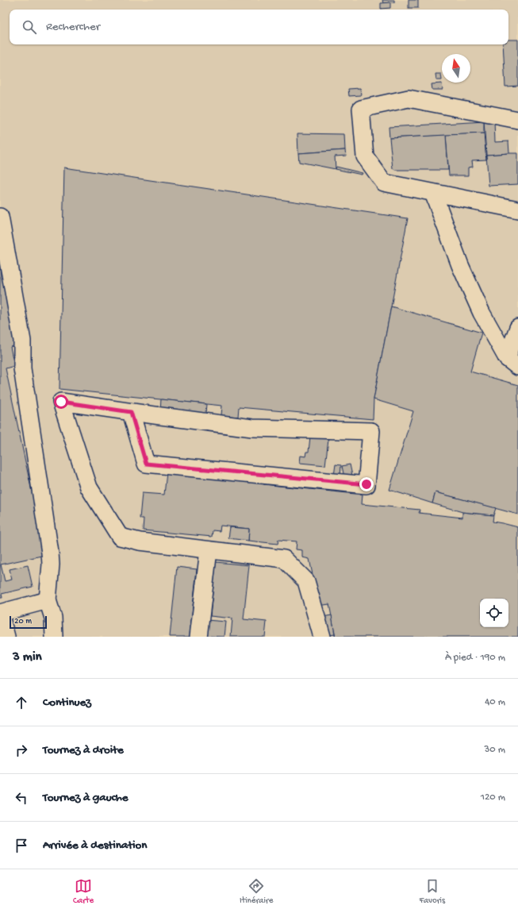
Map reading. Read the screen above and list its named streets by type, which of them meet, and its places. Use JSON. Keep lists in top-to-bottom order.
{
  "scale_bar": "20 m",
  "north": "top",
  "page": {
    "search": "Rechercher",
    "scale": "20 m",
    "heading": ["3 min", "À pied · 190 m"],
    "list": [
      ["Continuez", "40 m"],
      ["Tournez à droite", "30 m"],
      ["Tournez à gauche", "120 m"],
      "Arrivée à destination"
    ],
    "nav": ["Carte", "Itinéraire", "Favoris"]
  }
}
